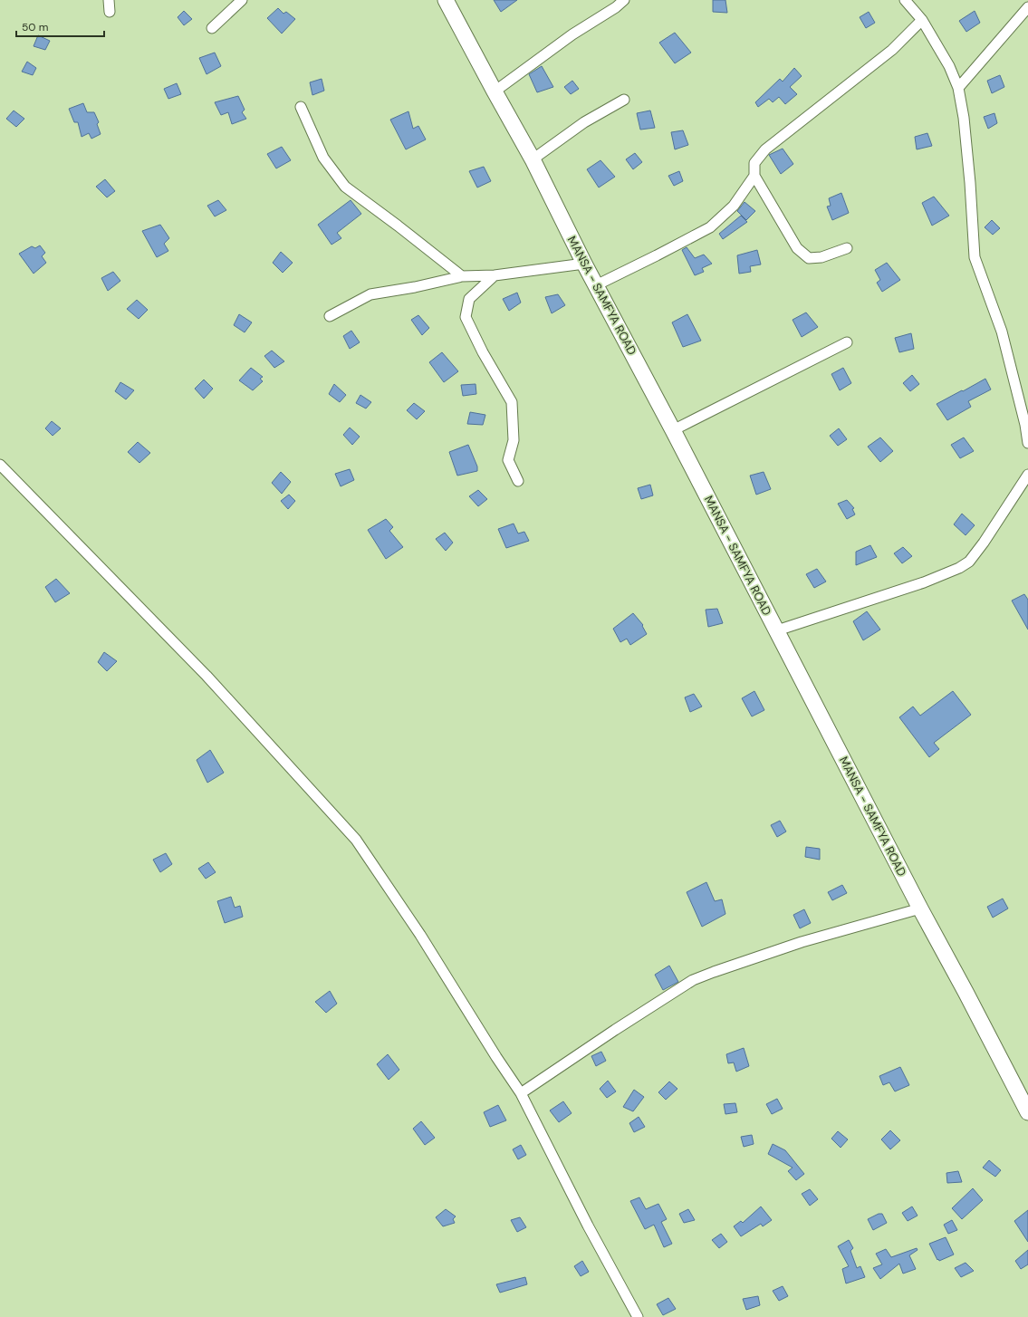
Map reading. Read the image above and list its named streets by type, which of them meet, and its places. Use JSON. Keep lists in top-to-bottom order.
{
  "streets": {
    "main road": ["MANSA - SAMFYA ROAD"]
  },
  "scale_bar": "50 m"
}
